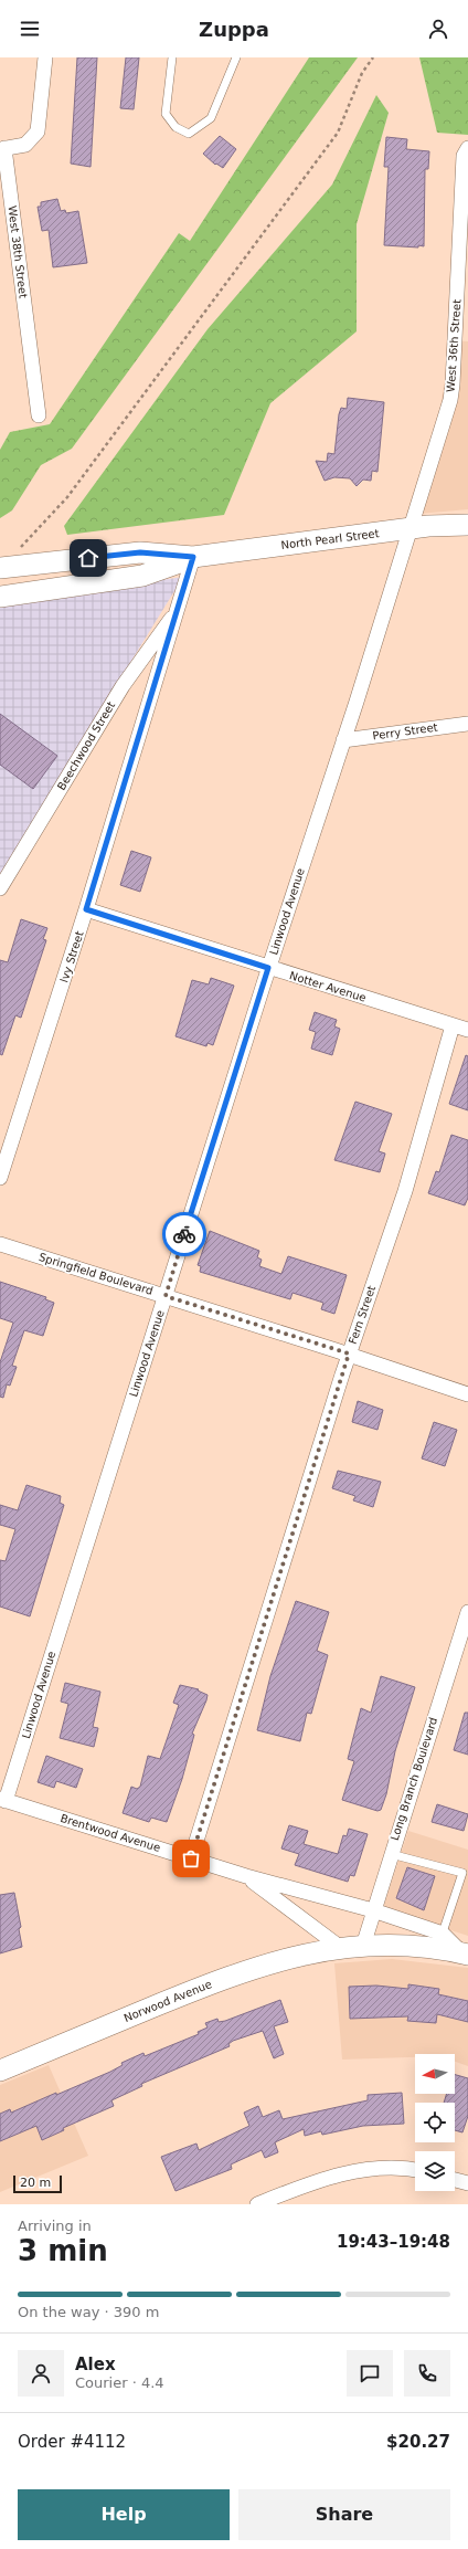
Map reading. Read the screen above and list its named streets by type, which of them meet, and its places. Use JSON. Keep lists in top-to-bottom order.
{
  "streets": {
    "street": [
      "West 38th Street",
      "West 36th Street",
      "North Pearl Street",
      "Perry Street",
      "Beechwood Street",
      "Linwood Avenue",
      "Ivy Street",
      "Notter Avenue",
      "Springfield Boulevard",
      "Fern Street",
      "Long Branch Boulevard",
      "Brentwood Avenue",
      "Norwood Avenue"
    ]
  },
  "crossings": [
    ["West 36th Street", "North Pearl Street"],
    ["West 36th Street", "Linwood Avenue"],
    ["North Pearl Street", "Linwood Avenue"],
    ["North Pearl Street", "Ivy Street"],
    ["Perry Street", "Linwood Avenue"],
    ["Beechwood Street", "Ivy Street"],
    ["Linwood Avenue", "Notter Avenue"],
    ["Linwood Avenue", "Springfield Boulevard"],
    ["Linwood Avenue", "Brentwood Avenue"],
    ["Ivy Street", "Notter Avenue"],
    ["Notter Avenue", "Fern Street"],
    ["Springfield Boulevard", "Fern Street"],
    ["Fern Street", "Brentwood Avenue"],
    ["Long Branch Boulevard", "Brentwood Avenue"],
    ["Brentwood Avenue", "Norwood Avenue"]
  ],
  "scale_bar": "20 m",
  "north": "left",
  "page": {
    "header": "Zuppa",
    "scale": "20 m",
    "heading": ["3 min", "Arriving in", "19:43–19:48"],
    "panel": [
      "Alex",
      "Courier · 4.4",
      "Order #4112",
      "$20.27"
    ],
    "bar": "On the way · 390 m",
    "buttons": ["Help", "Share"]
  }
}
